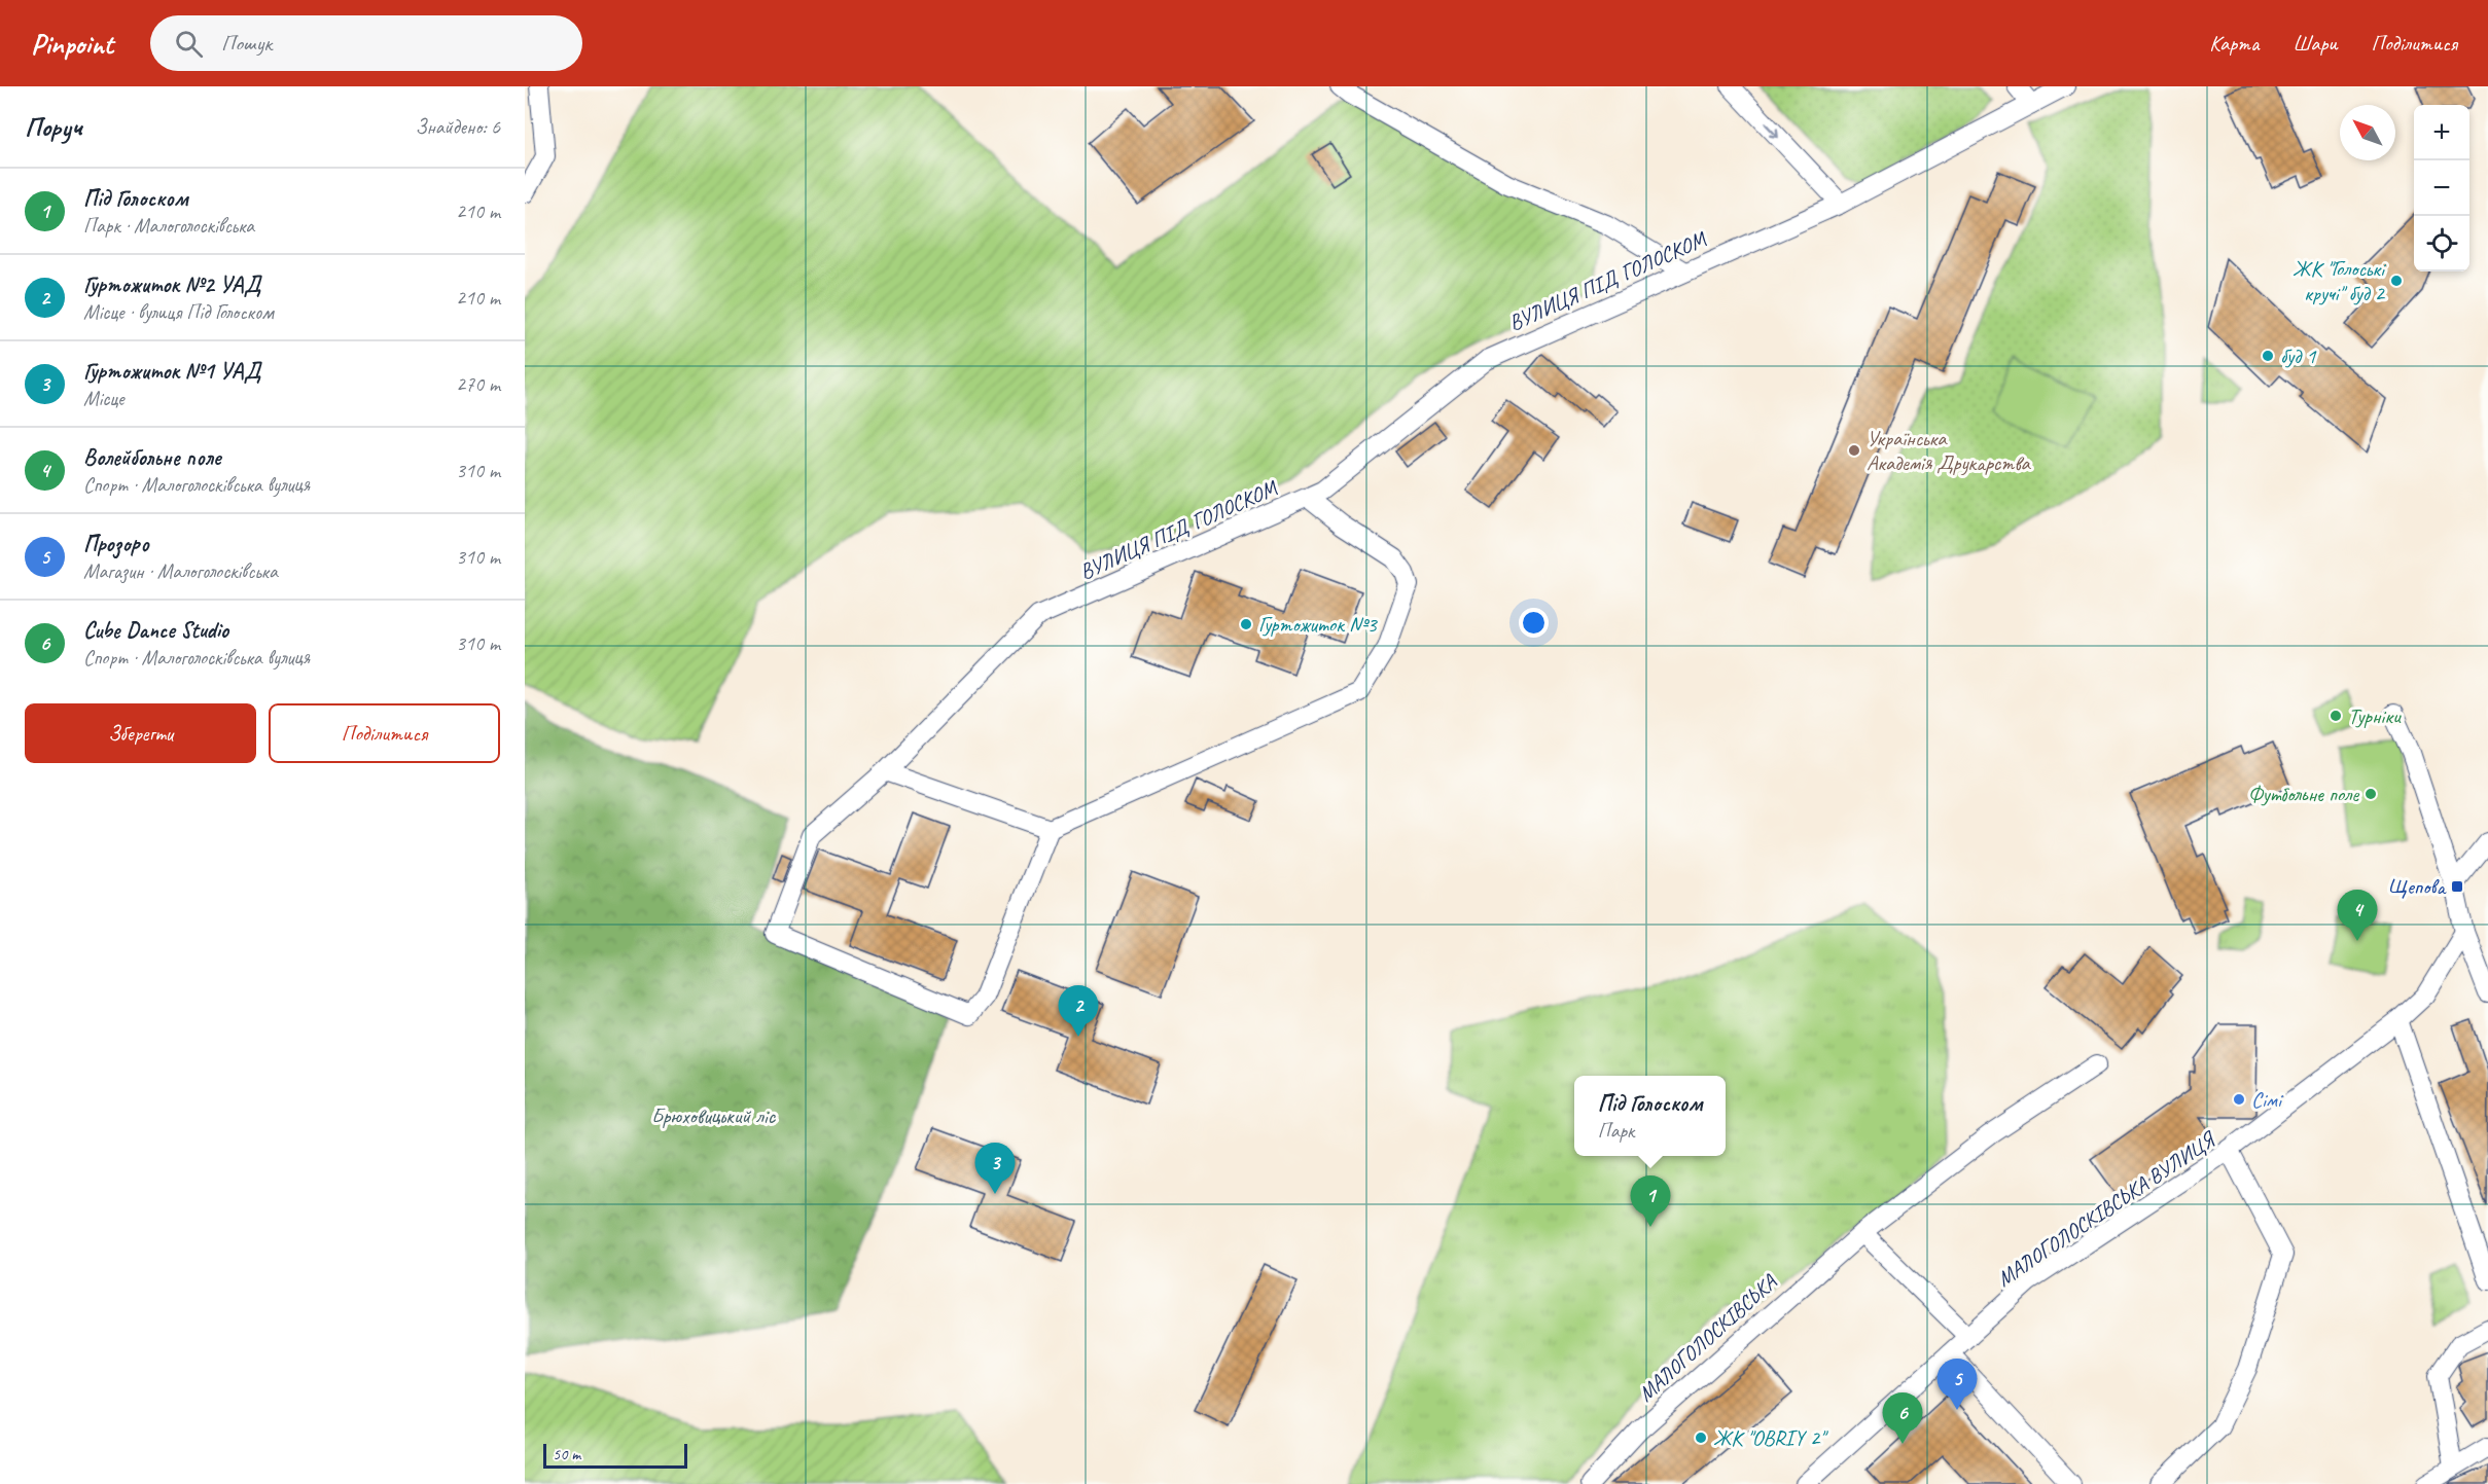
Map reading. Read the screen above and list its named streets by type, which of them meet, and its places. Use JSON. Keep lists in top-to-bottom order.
{
  "streets": {
    "street": ["ВУЛИЦЯ ПІД ГОЛОСКОМ", "МАЛОГОЛОСКІВСЬКА ВУЛИЦЯ", "МАЛОГОЛОСКІВСЬКА"]
  },
  "parks": ["Брюховицький ліс"],
  "places": {
    "other": [
      "ЖК \"Голоські кручі\" буд 2",
      "буд 1",
      "Українська Академія Друкарства",
      "Гуртожиток №3",
      "Турніки",
      "Футбольне поле",
      "Сімі",
      "ЖК \"OBRIY 2\""
    ],
    "transit": ["Щепова"]
  },
  "scale_bar": "50 m",
  "north": "top left",
  "page": {
    "header": "Pinpoint",
    "search": "Пошук",
    "nav": ["Карта", "Шари", "Поділитися"],
    "heading": ["Поруч", "Знайдено: 6"],
    "map_buttons": ["+", "−"],
    "list": [
      {
        "mark": "1",
        "name": "Під Голоском",
        "note": "Парк · Малоголосківська",
        "value": "210 m"
      },
      {
        "mark": "2",
        "name": "Гуртожиток №2 УАД",
        "note": "Місце · вулиця Під Голоском",
        "value": "210 m"
      },
      {
        "mark": "3",
        "name": "Гуртожиток №1 УАД",
        "note": "Місце",
        "value": "270 m"
      },
      {
        "mark": "4",
        "name": "Волейбольне поле",
        "note": "Спорт · Малоголосківська вулиця",
        "value": "310 m"
      },
      {
        "mark": "5",
        "name": "Прозоро",
        "note": "Магазин · Малоголосківська",
        "value": "310 m"
      },
      {
        "mark": "6",
        "name": "Cube Dance Studio",
        "note": "Спорт · Малоголосківська вулиця",
        "value": "310 m"
      }
    ],
    "buttons": ["Зберегти", "Поділитися"],
    "pins": [
      "4",
      "2",
      "3",
      "1",
      "5",
      "6"
    ],
    "popup": ["Під Голоском", "Парк"],
    "scale": "50 m"
  }
}
